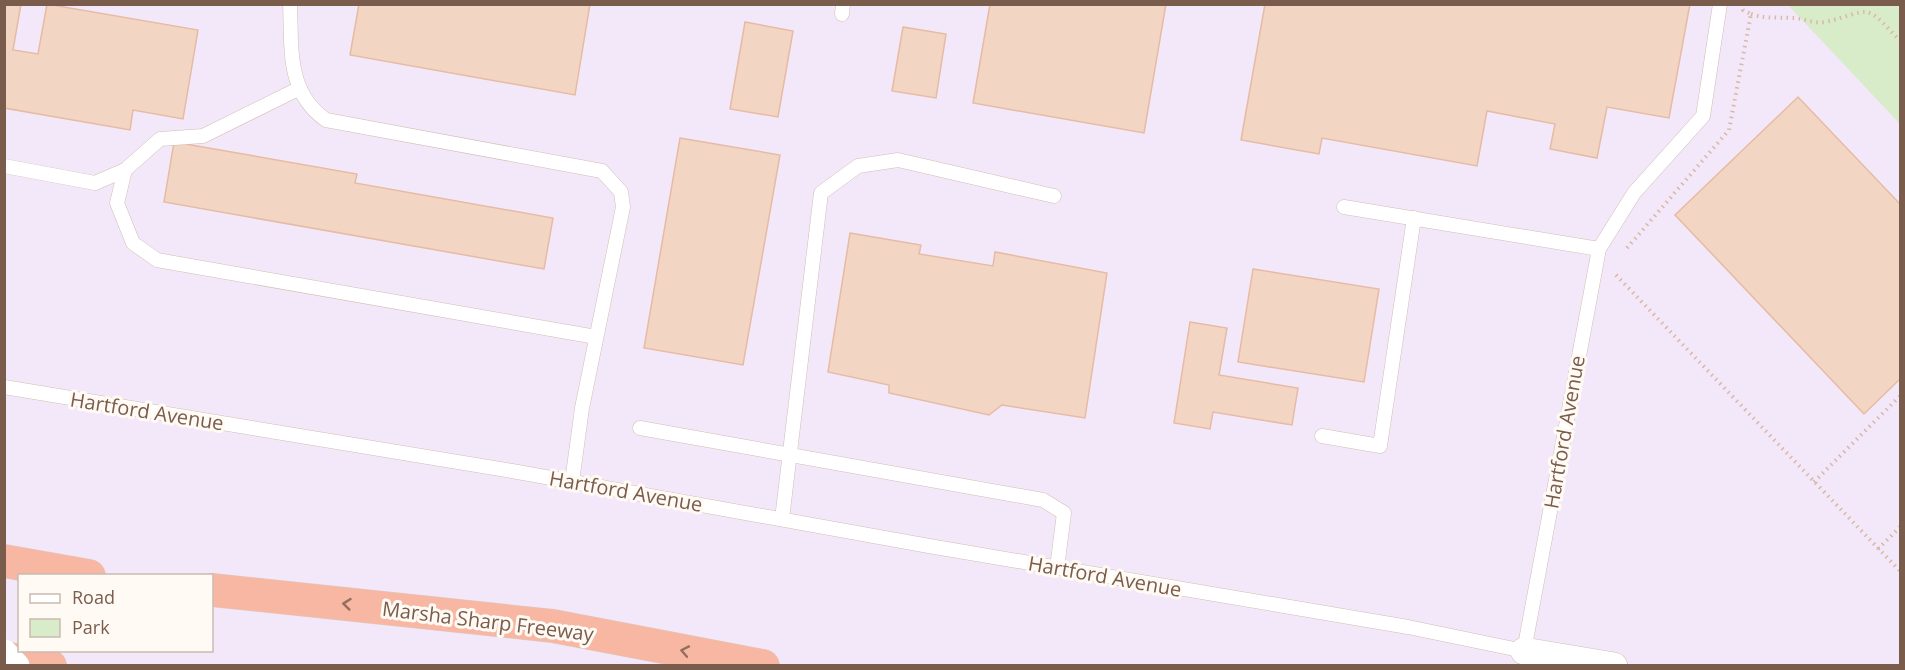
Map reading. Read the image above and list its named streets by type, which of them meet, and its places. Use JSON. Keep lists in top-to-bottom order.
{
  "streets": {
    "highway": ["Marsha Sharp Freeway"],
    "lane": ["Hartford Avenue"]
  },
  "one_way": ["Marsha Sharp Freeway"],
  "legend": ["Road", "Park"]
}
